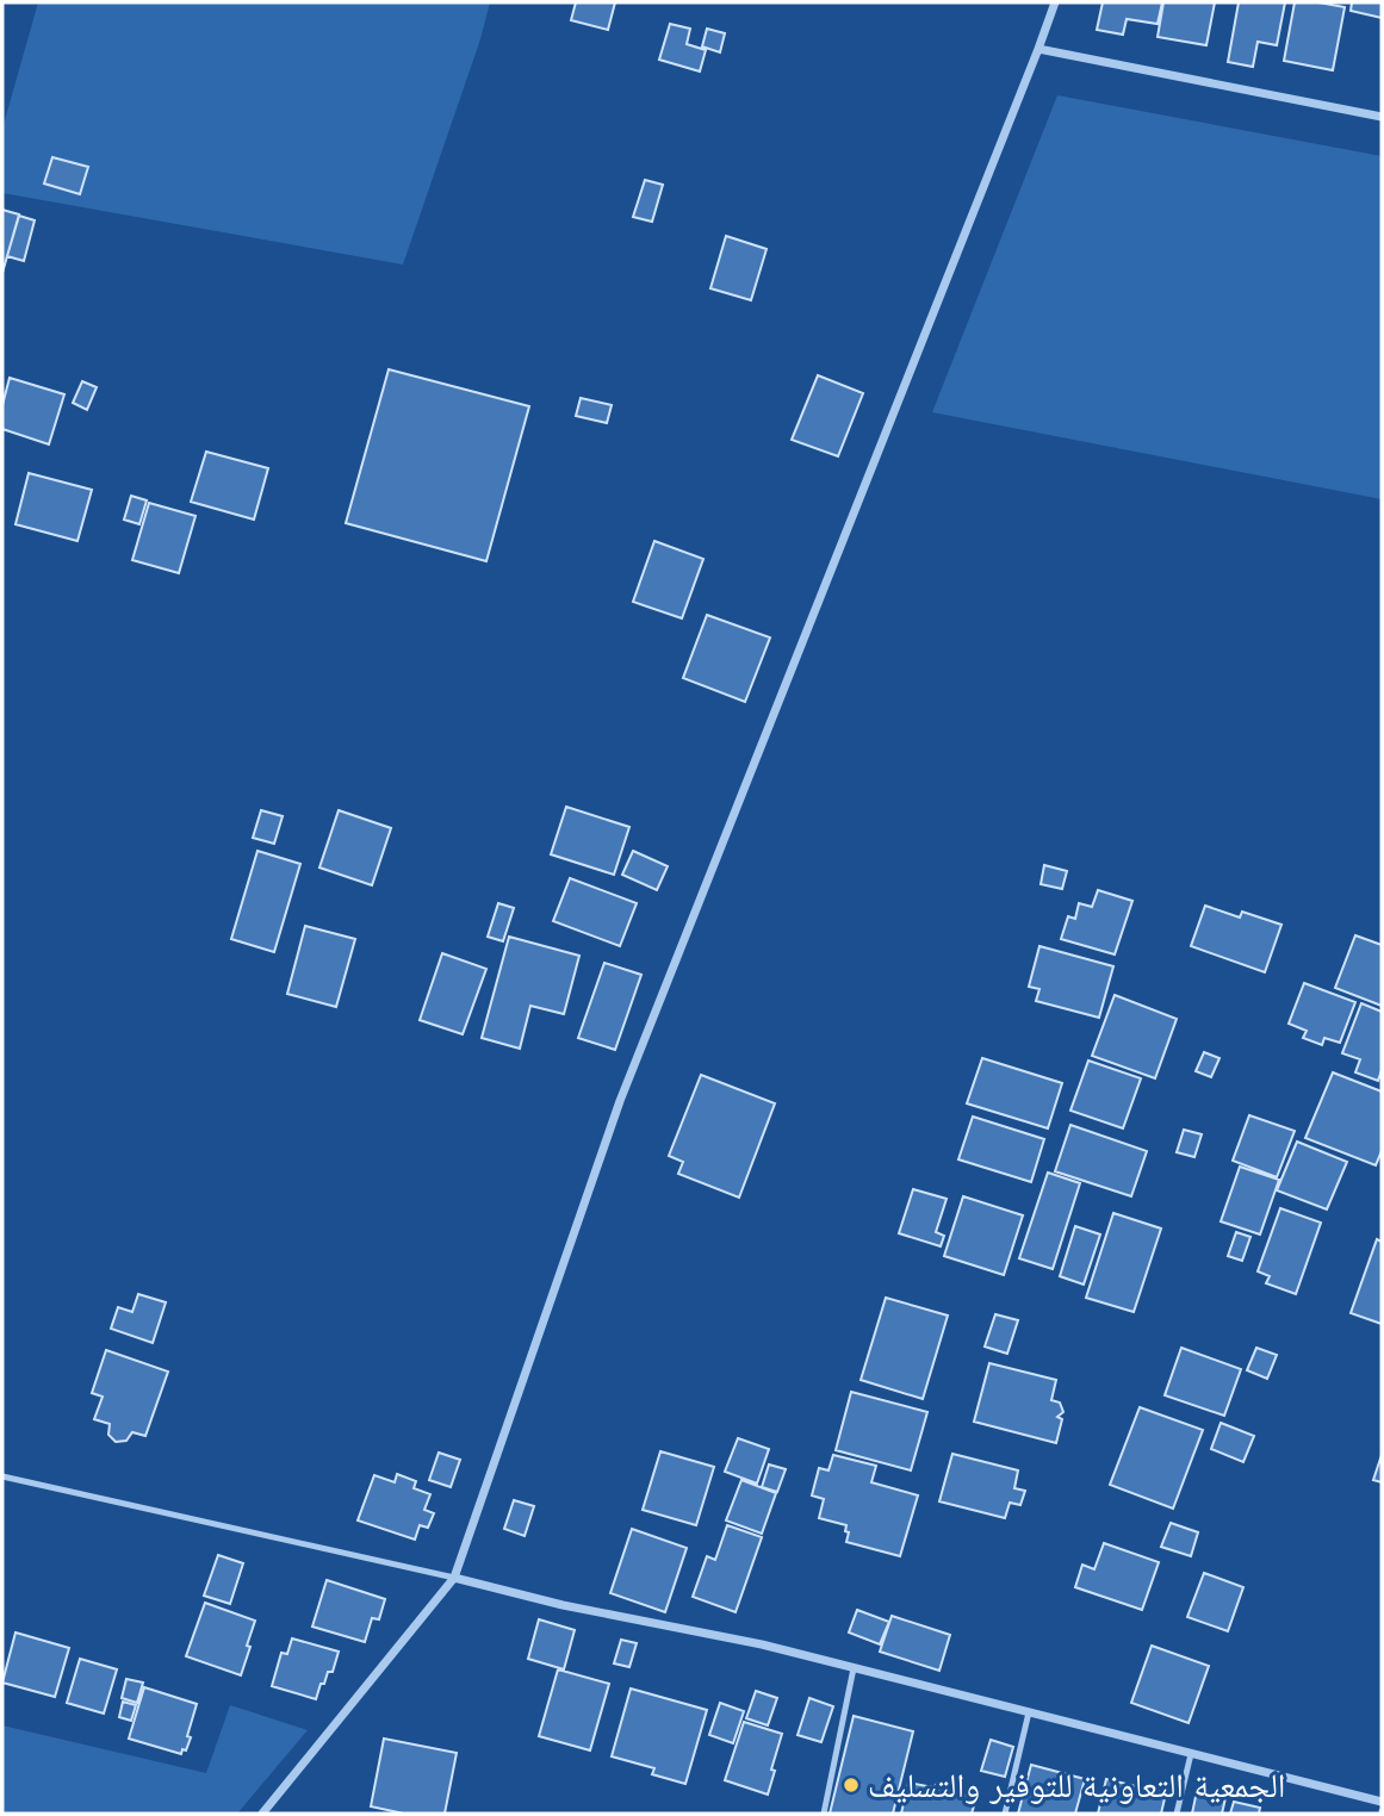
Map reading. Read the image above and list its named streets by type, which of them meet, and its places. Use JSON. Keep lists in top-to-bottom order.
{
  "places": ["الجمعية التعاونية للتوفير والتسليف"]
}
